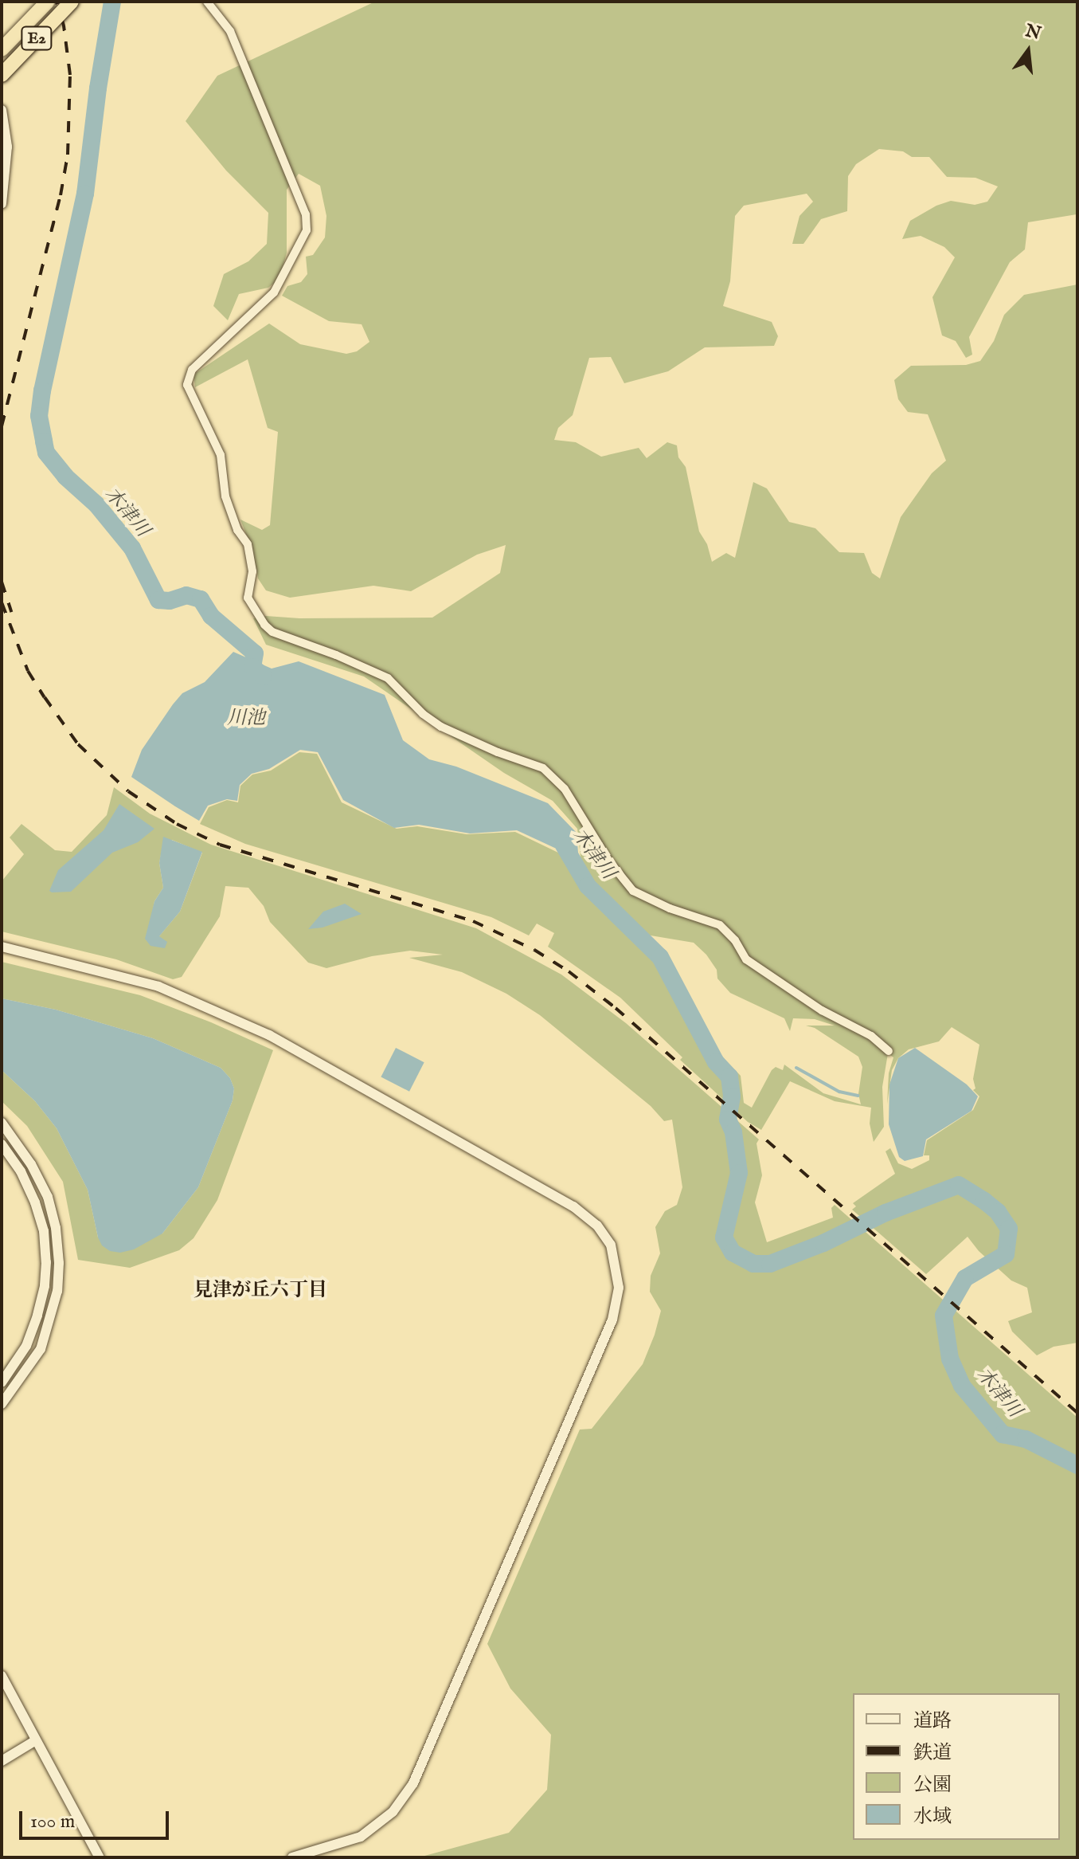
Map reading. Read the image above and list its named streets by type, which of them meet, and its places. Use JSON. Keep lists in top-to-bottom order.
{
  "streets": {
    "highway": ["E2"]
  },
  "districts": ["見津が丘六丁目"],
  "water": ["木津川", "川池"],
  "legend": [
    "道路",
    "鉄道",
    "公園",
    "水域"
  ],
  "scale_bar": "100 m",
  "north": "top"
}
